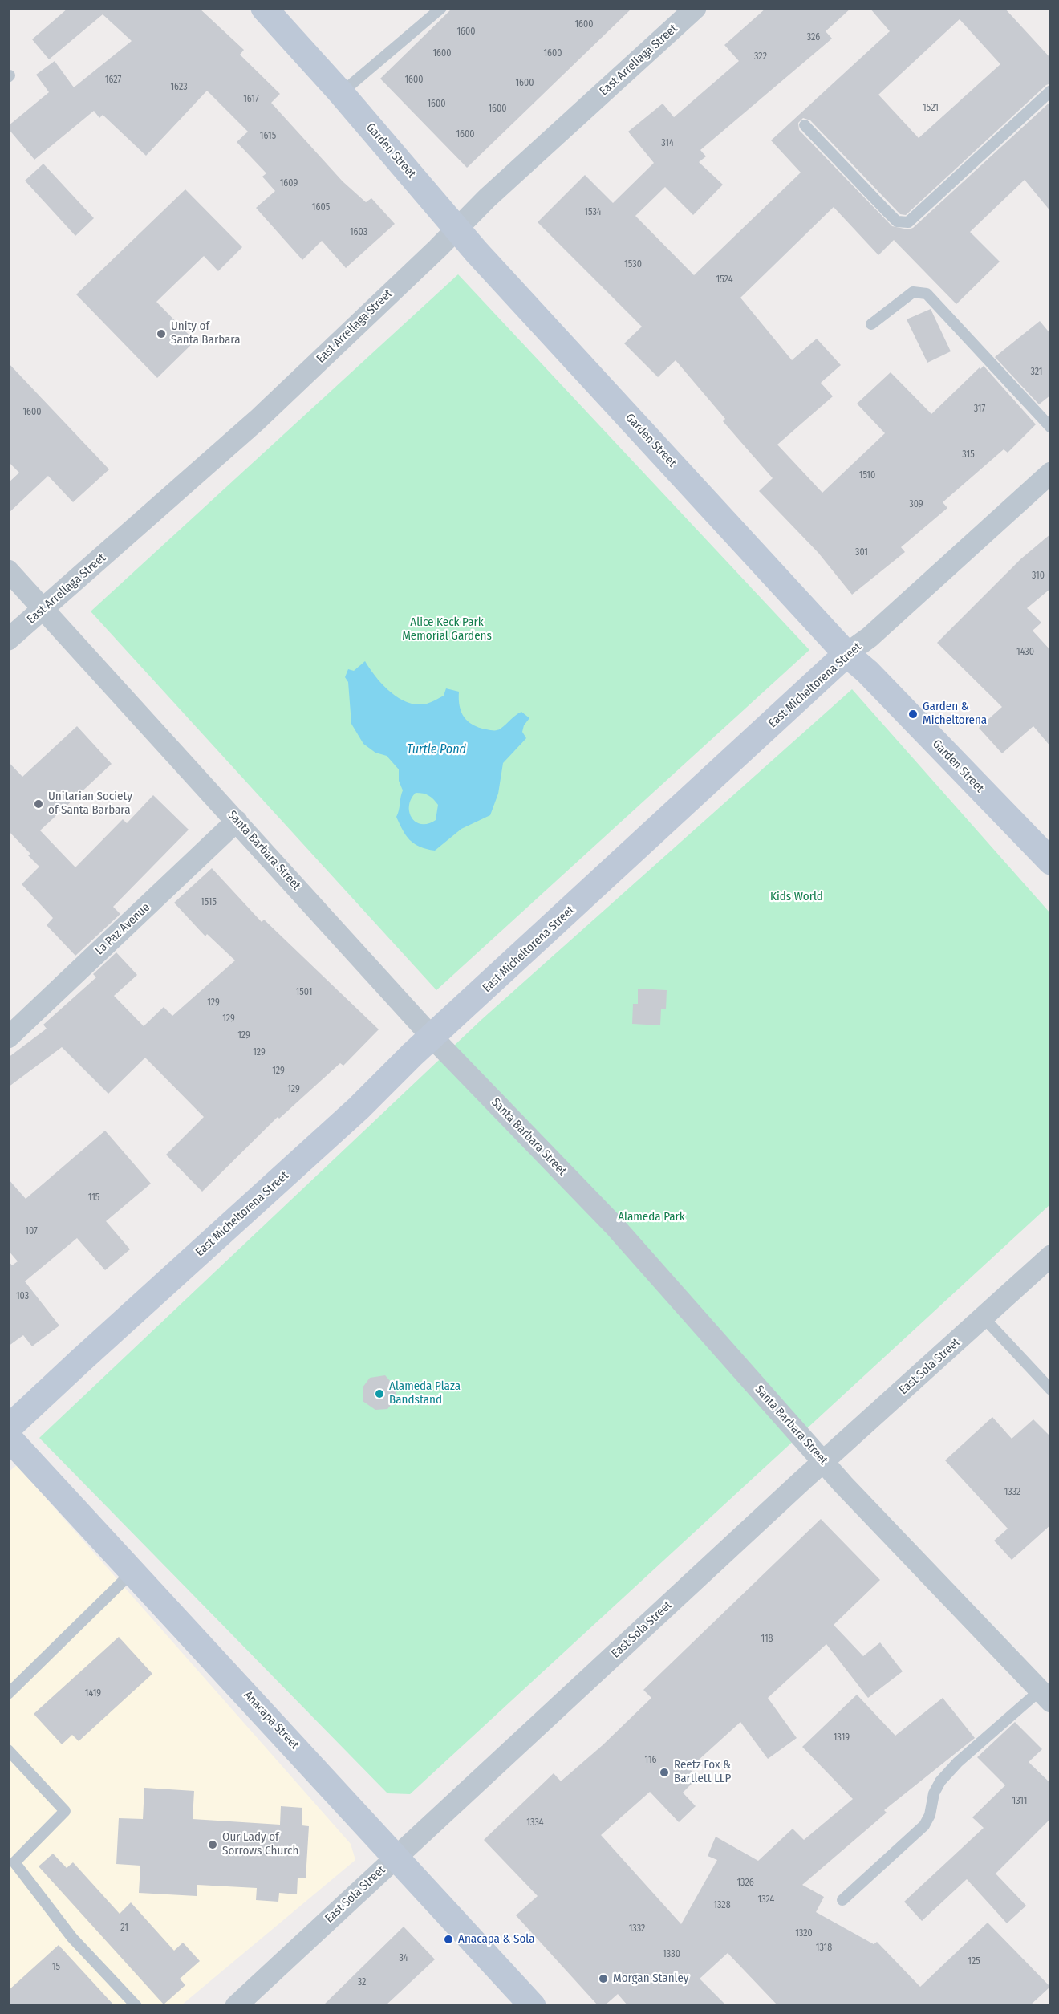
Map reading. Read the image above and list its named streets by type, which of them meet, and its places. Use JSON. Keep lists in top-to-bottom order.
{
  "streets": {
    "street": [
      "East Arrellaga Street",
      "Garden Street",
      "East Micheltorena Street",
      "Santa Barbara Street",
      "La Paz Avenue",
      "East Sola Street",
      "Anacapa Street"
    ]
  },
  "crossings": [
    ["East Arrellaga Street", "Garden Street"],
    ["East Arrellaga Street", "Santa Barbara Street"],
    ["Garden Street", "East Micheltorena Street"],
    ["East Micheltorena Street", "Santa Barbara Street"],
    ["Santa Barbara Street", "La Paz Avenue"],
    ["Santa Barbara Street", "East Sola Street"],
    ["East Sola Street", "Anacapa Street"]
  ],
  "water": ["Turtle Pond"],
  "parks": ["Alice Keck Park Memorial Gardens", "Kids World", "Alameda Park"],
  "places": [
    "Unity of Santa Barbara",
    "Garden & Micheltorena",
    "Unitarian Society of Santa Barbara",
    "Alameda Plaza Bandstand",
    "Reetz Fox & Bartlett LLP",
    "Our Lady of Sorrows Church",
    "Anacapa & Sola",
    "Morgan Stanley"
  ],
  "house_numbers": [
    "1600",
    "1600",
    "326",
    "1600",
    "1600",
    "322",
    "1627",
    "1600",
    "1600",
    "1623",
    "1617",
    "1600",
    "1521",
    "1600",
    "1600",
    "1615",
    "314",
    "1609",
    "1605",
    "1534",
    "1603",
    "1530",
    "1524",
    "321",
    "317",
    "1600",
    "315",
    "1510",
    "309",
    "301",
    "310",
    "1430",
    "1515",
    "1501",
    "129",
    "129",
    "129",
    "129",
    "129",
    "129",
    "115",
    "107",
    "103",
    "1332",
    "118",
    "1419",
    "1319",
    "116",
    "1311",
    "1334",
    "1326",
    "1324",
    "1328",
    "21",
    "1332",
    "1320",
    "1318",
    "1330",
    "34",
    "125",
    "15",
    "32"
  ]
}
